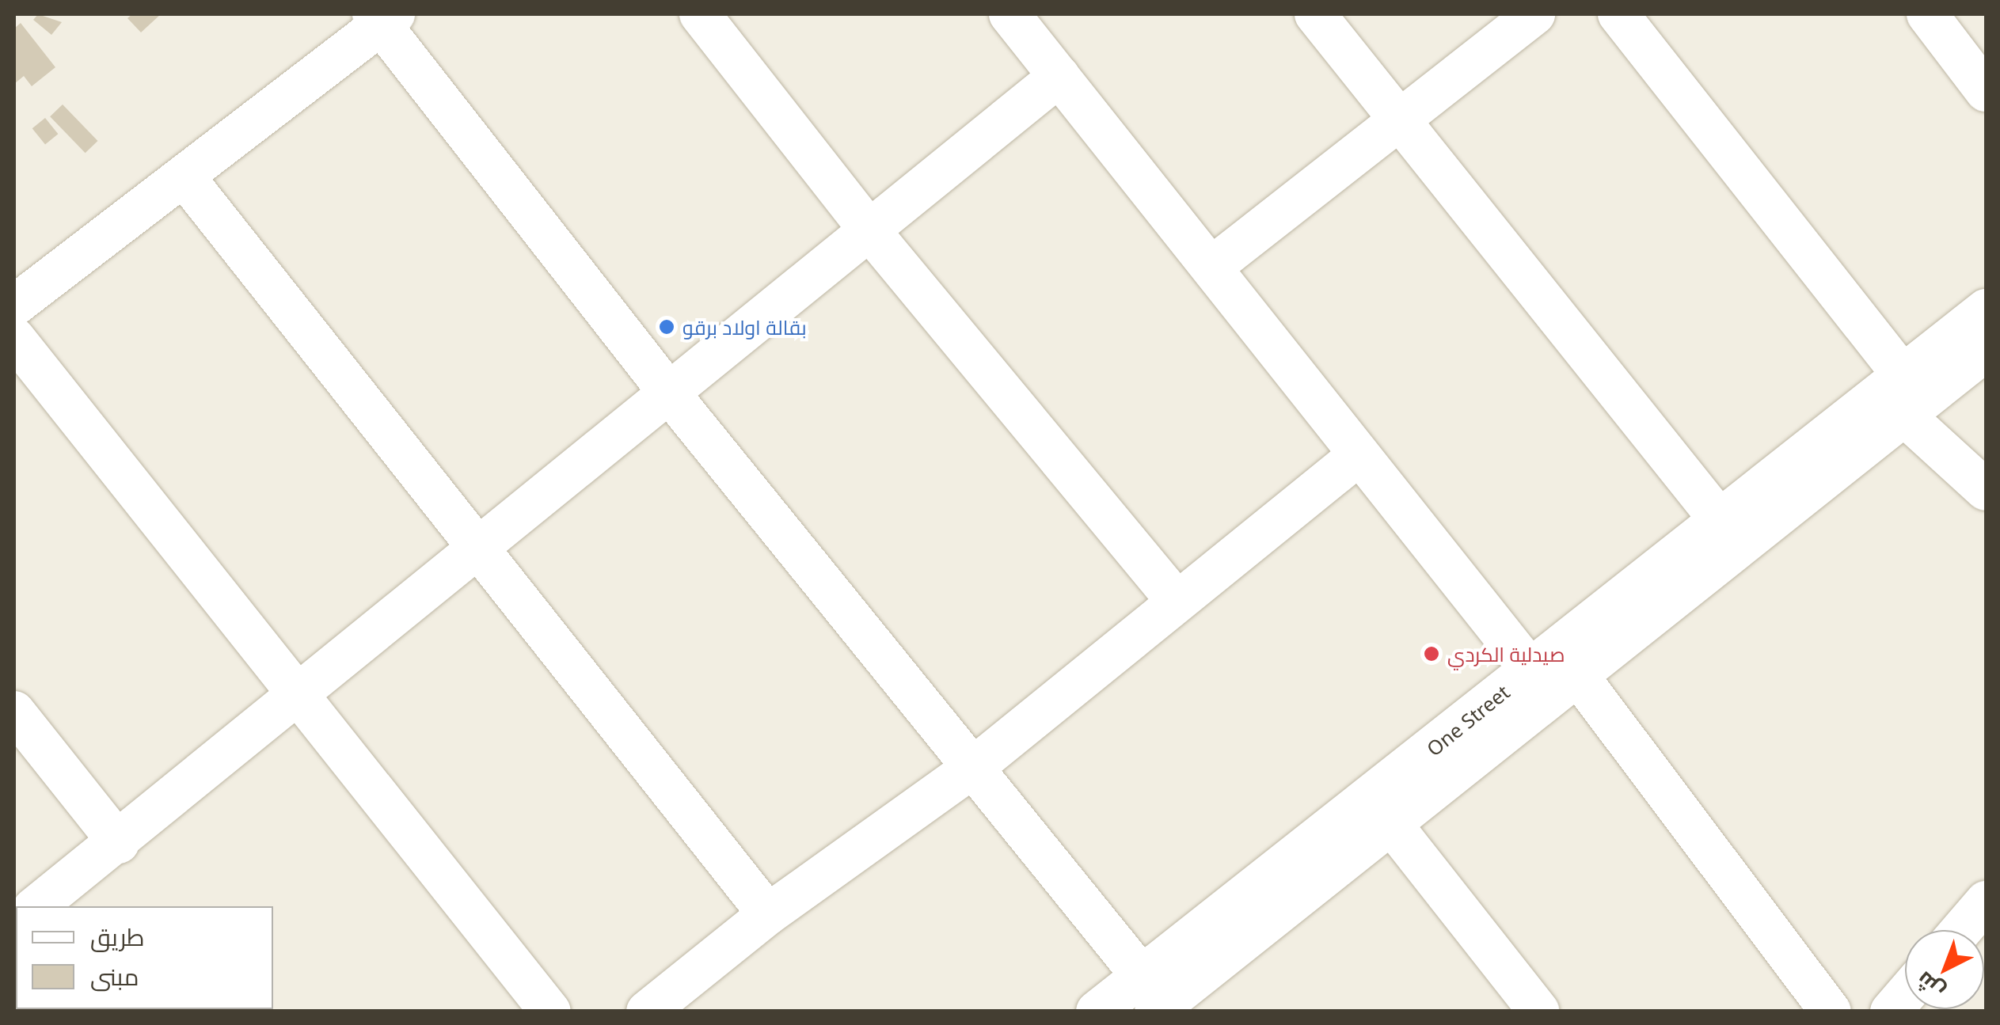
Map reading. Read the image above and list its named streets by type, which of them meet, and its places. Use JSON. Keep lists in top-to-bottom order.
{
  "streets": {
    "street": ["One Street"]
  },
  "places": ["بقالة اولاد برقو", "صيدلية الكردي"],
  "legend": ["طريق", "مبنى"],
  "north": "bottom left"
}
